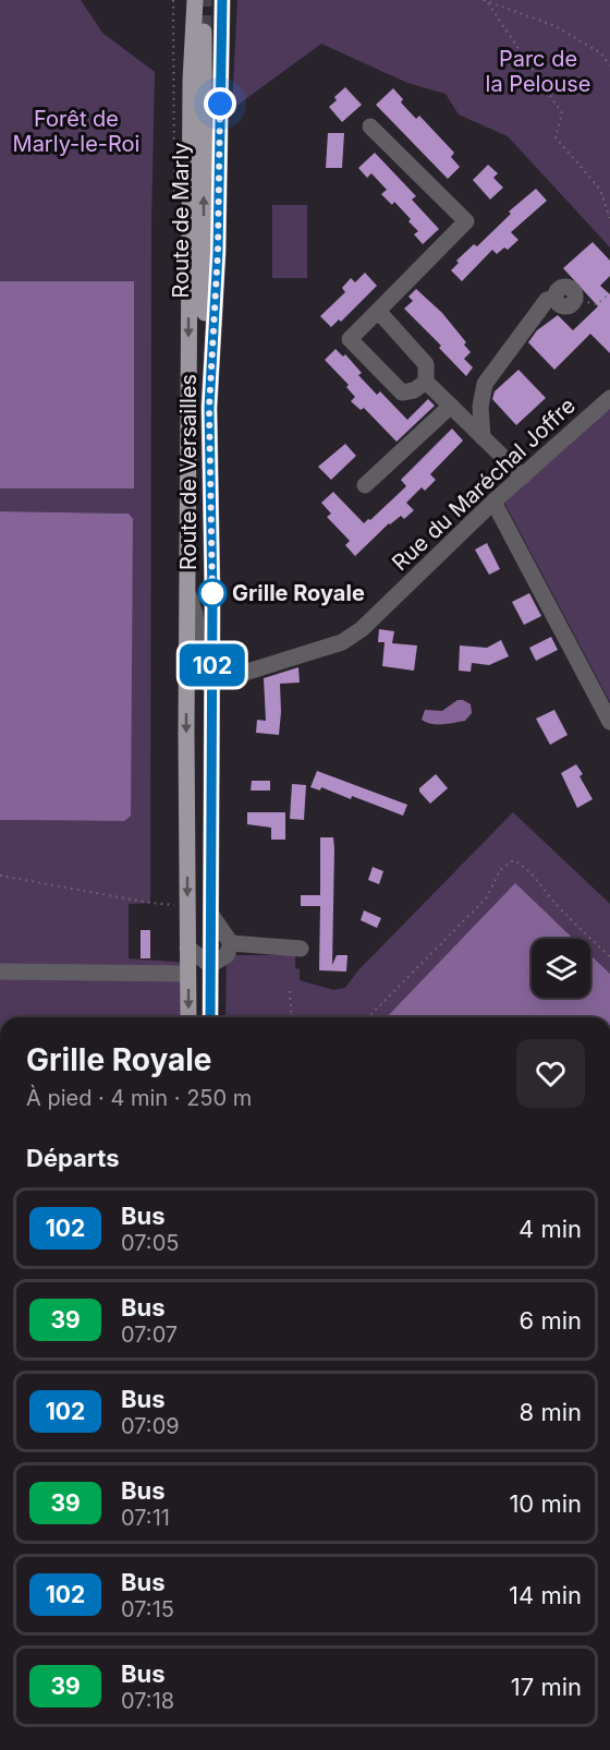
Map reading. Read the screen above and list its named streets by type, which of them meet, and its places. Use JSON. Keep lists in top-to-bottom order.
{
  "streets": {
    "main road": ["Route de Marly", "Route de Versailles"],
    "street": ["Rue du Maréchal Joffre"]
  },
  "crossings": [
    ["Route de Marly", "Route de Versailles"],
    ["Route de Versailles", "Rue du Maréchal Joffre"]
  ],
  "one_way": ["Route de Marly"],
  "parks": ["Parc de la Pelouse", "Forêt de Marly-le-Roi"],
  "places": ["Grille Royale"],
  "lines": ["bus line 102"],
  "page": {
    "on_map": "102",
    "heading": [
      ["Grille Royale", "À pied · 4 min · 250 m"],
      "Départs"
    ],
    "list": [
      {
        "mark": "102",
        "name": "Bus",
        "note": "07:05",
        "value": "4 min"
      },
      {
        "mark": "39",
        "name": "Bus",
        "note": "07:07",
        "value": "6 min"
      },
      {
        "mark": "102",
        "name": "Bus",
        "note": "07:09",
        "value": "8 min"
      },
      {
        "mark": "39",
        "name": "Bus",
        "note": "07:11",
        "value": "10 min"
      },
      {
        "mark": "102",
        "name": "Bus",
        "note": "07:15",
        "value": "14 min"
      },
      {
        "mark": "39",
        "name": "Bus",
        "note": "07:18",
        "value": "17 min"
      }
    ]
  }
}
